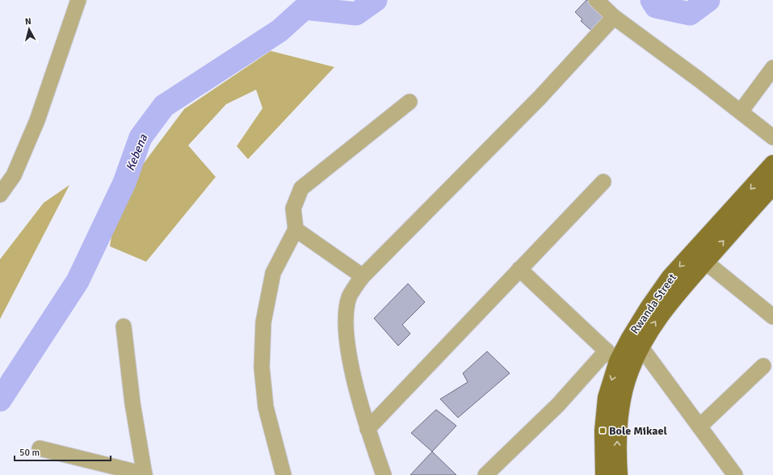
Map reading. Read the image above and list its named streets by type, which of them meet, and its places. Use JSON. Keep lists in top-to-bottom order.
{
  "streets": {
    "main road": ["Rwanda Street"]
  },
  "water": ["Kebena"],
  "places": {
    "transit": ["Bole Mikael"]
  },
  "scale_bar": "50 m",
  "north": "top"
}
